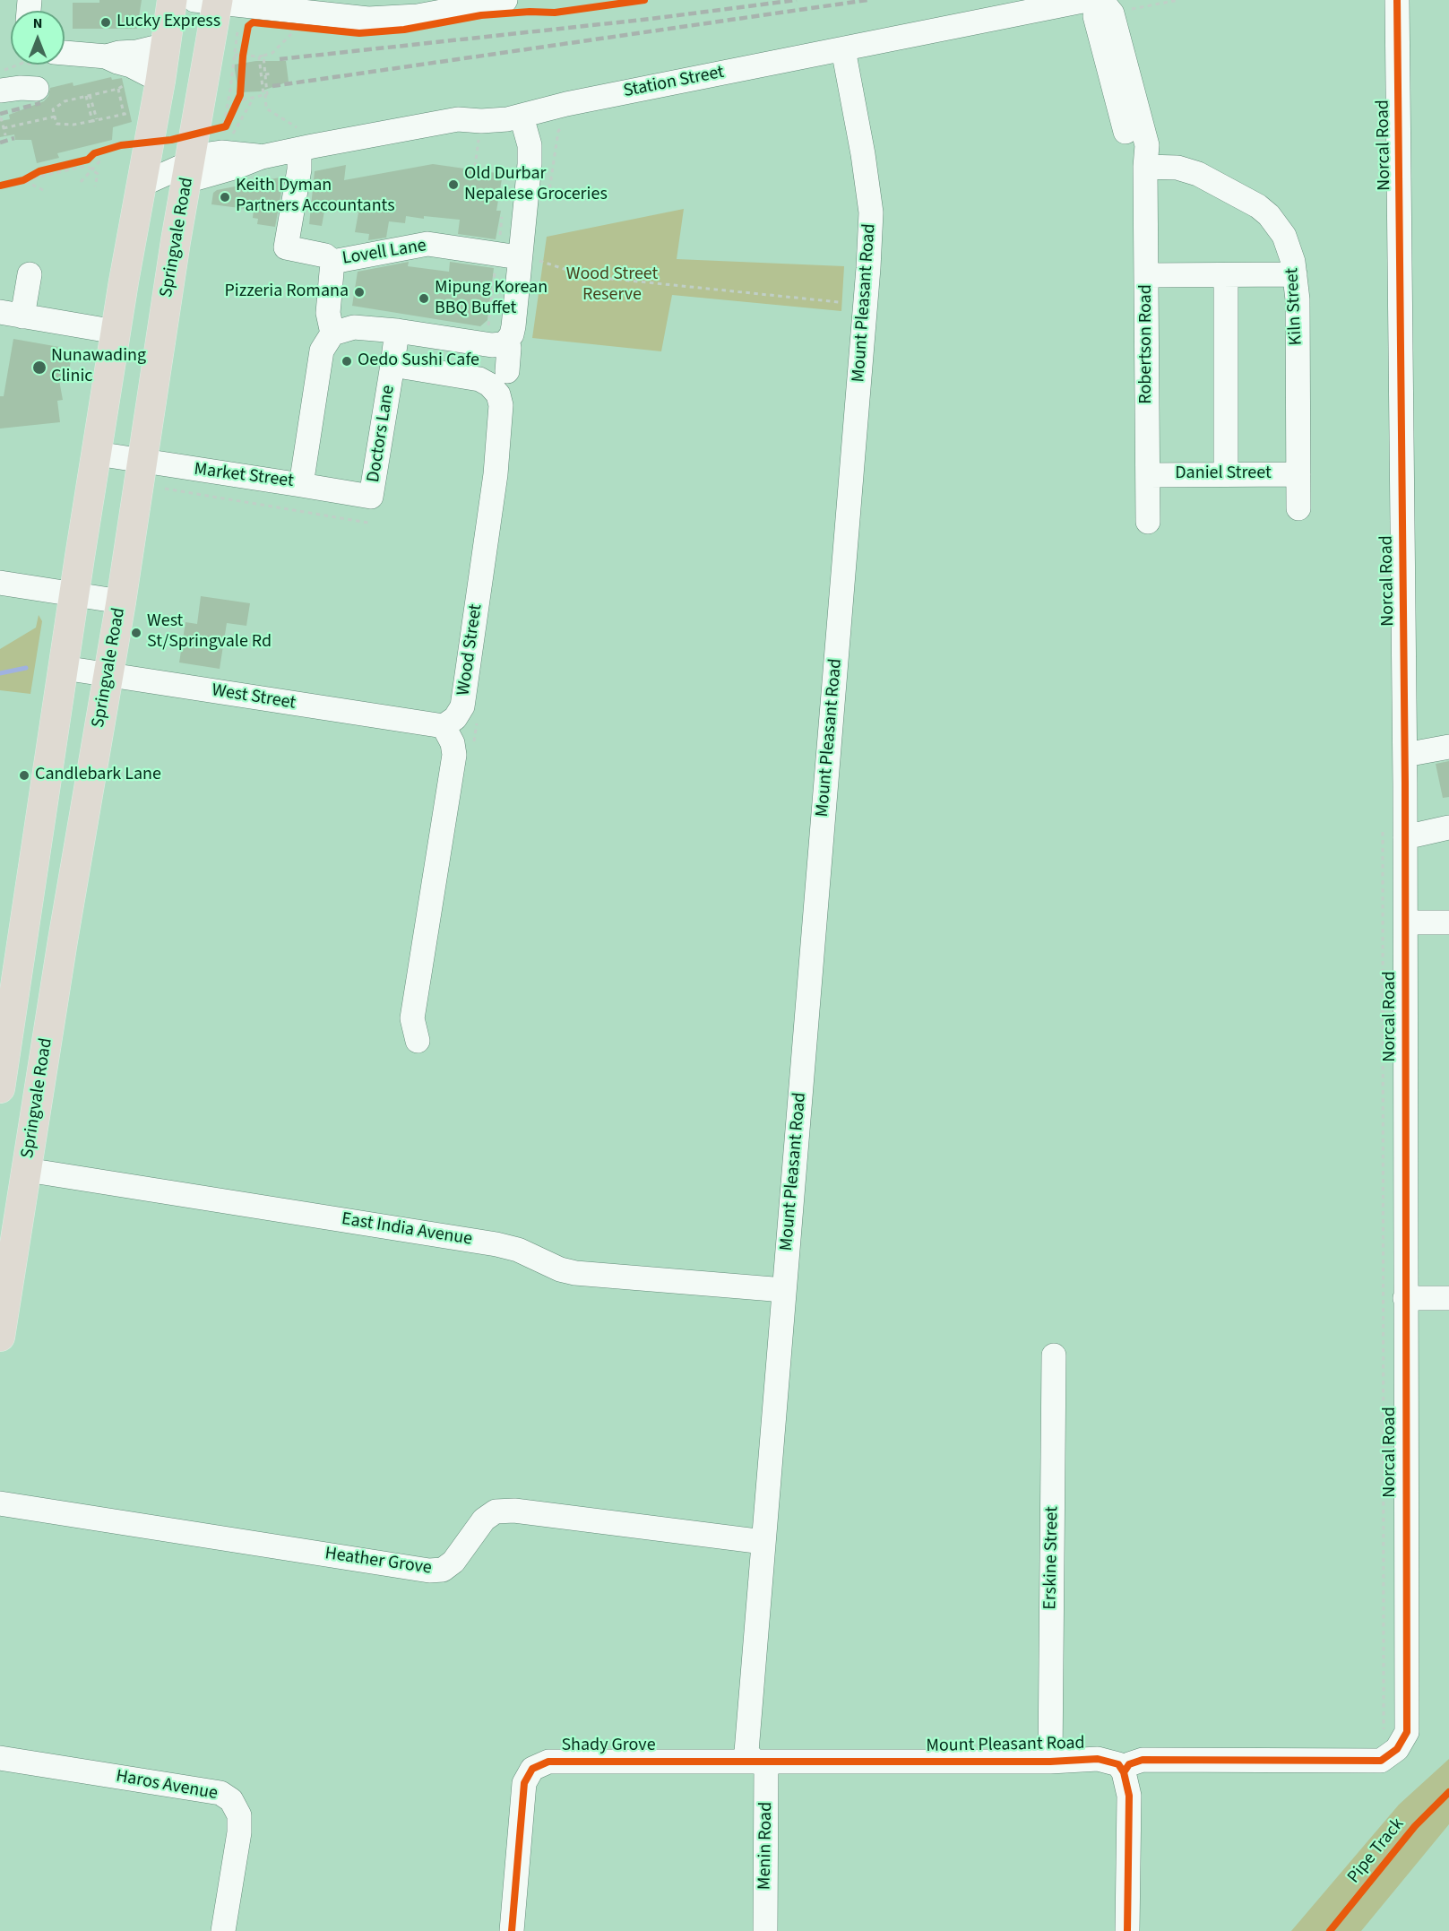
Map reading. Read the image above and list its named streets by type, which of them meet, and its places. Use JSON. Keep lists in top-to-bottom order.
{
  "streets": {
    "highway": ["Springvale Road"],
    "street": [
      "Station Street",
      "Norcal Road",
      "Lovell Lane",
      "Mount Pleasant Road",
      "Kiln Street",
      "Robertson Road",
      "Doctors Lane",
      "Daniel Street",
      "Market Street",
      "Wood Street",
      "West Street",
      "East India Avenue",
      "Erskine Street",
      "Heather Grove",
      "Shady Grove",
      "Haros Avenue",
      "Menin Road"
    ],
    "cycle path": ["Pipe Track"]
  },
  "crossings": [
    ["Station Street", "Springvale Road"],
    ["Station Street", "Lovell Lane"],
    ["Station Street", "Mount Pleasant Road"],
    ["Norcal Road", "Mount Pleasant Road"],
    ["Springvale Road", "Market Street"],
    ["Springvale Road", "West Street"],
    ["Springvale Road", "East India Avenue"],
    ["Mount Pleasant Road", "East India Avenue"],
    ["Mount Pleasant Road", "Erskine Street"],
    ["Mount Pleasant Road", "Heather Grove"],
    ["Mount Pleasant Road", "Shady Grove"],
    ["Mount Pleasant Road", "Menin Road"],
    ["Kiln Street", "Robertson Road"],
    ["Kiln Street", "Daniel Street"],
    ["Robertson Road", "Daniel Street"],
    ["Doctors Lane", "Market Street"],
    ["Doctors Lane", "Wood Street"],
    ["Wood Street", "West Street"],
    ["Shady Grove", "Menin Road"]
  ],
  "parks": ["Wood Street Reserve"],
  "places": [
    "Lucky Express",
    "Old Durbar Nepalese Groceries",
    "Keith Dyman Partners Accountants",
    "Pizzeria Romana",
    "Mipung Korean BBQ Buffet",
    "Oedo Sushi Cafe",
    "Nunawading Clinic",
    "West St/Springvale Rd",
    "Candlebark Lane"
  ],
  "north": "top"
}
